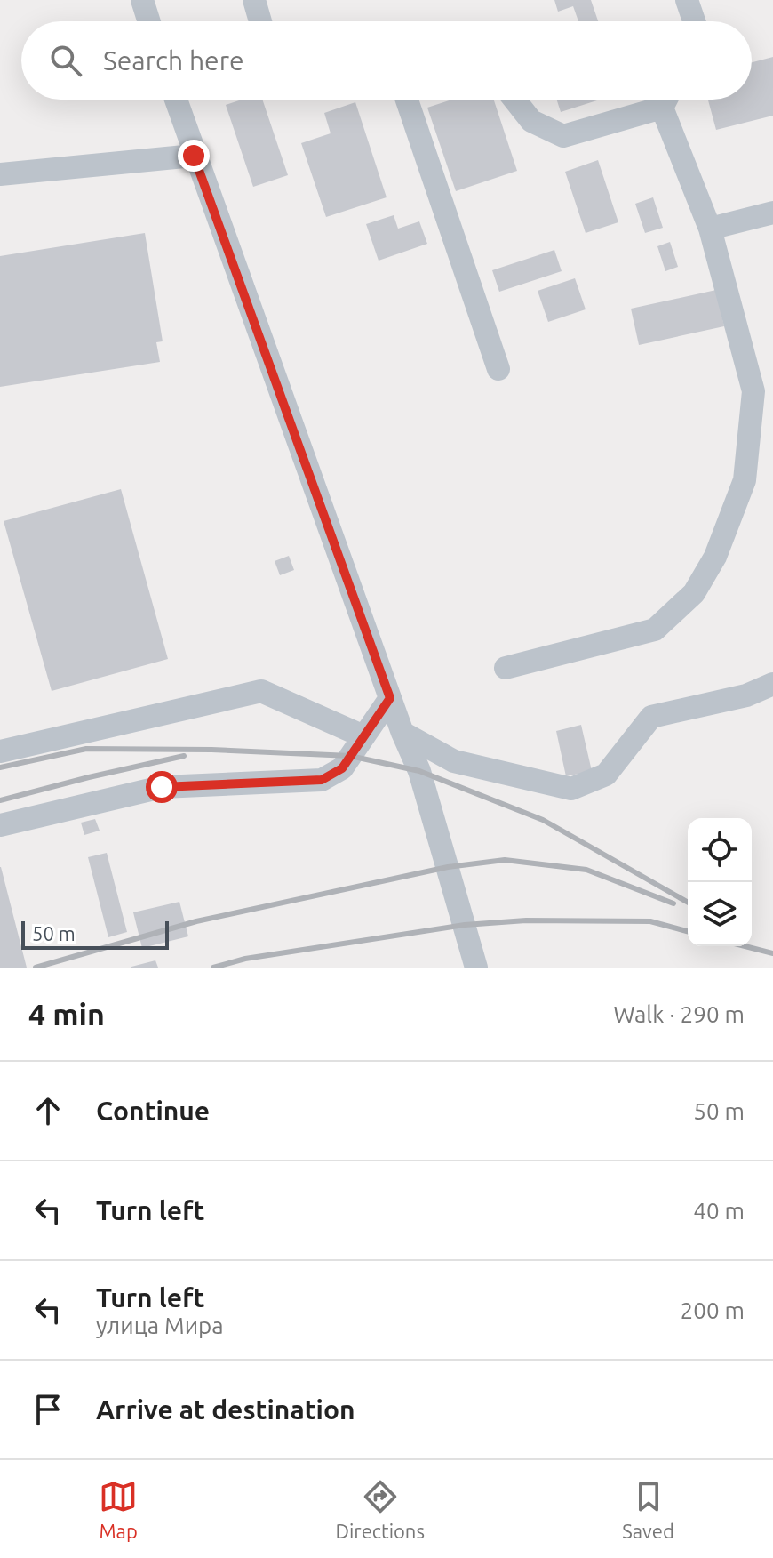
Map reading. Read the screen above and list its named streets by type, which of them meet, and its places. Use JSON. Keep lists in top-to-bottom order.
{
  "scale_bar": "50 m",
  "page": {
    "search": "Search here",
    "scale": "50 m",
    "heading": ["4 min", "Walk · 290 m"],
    "list": [
      ["Continue", "50 m"],
      ["Turn left", "40 m"],
      ["Turn left", "улица Мира", "200 m"],
      "Arrive at destination"
    ],
    "nav": ["Map", "Directions", "Saved"]
  }
}
